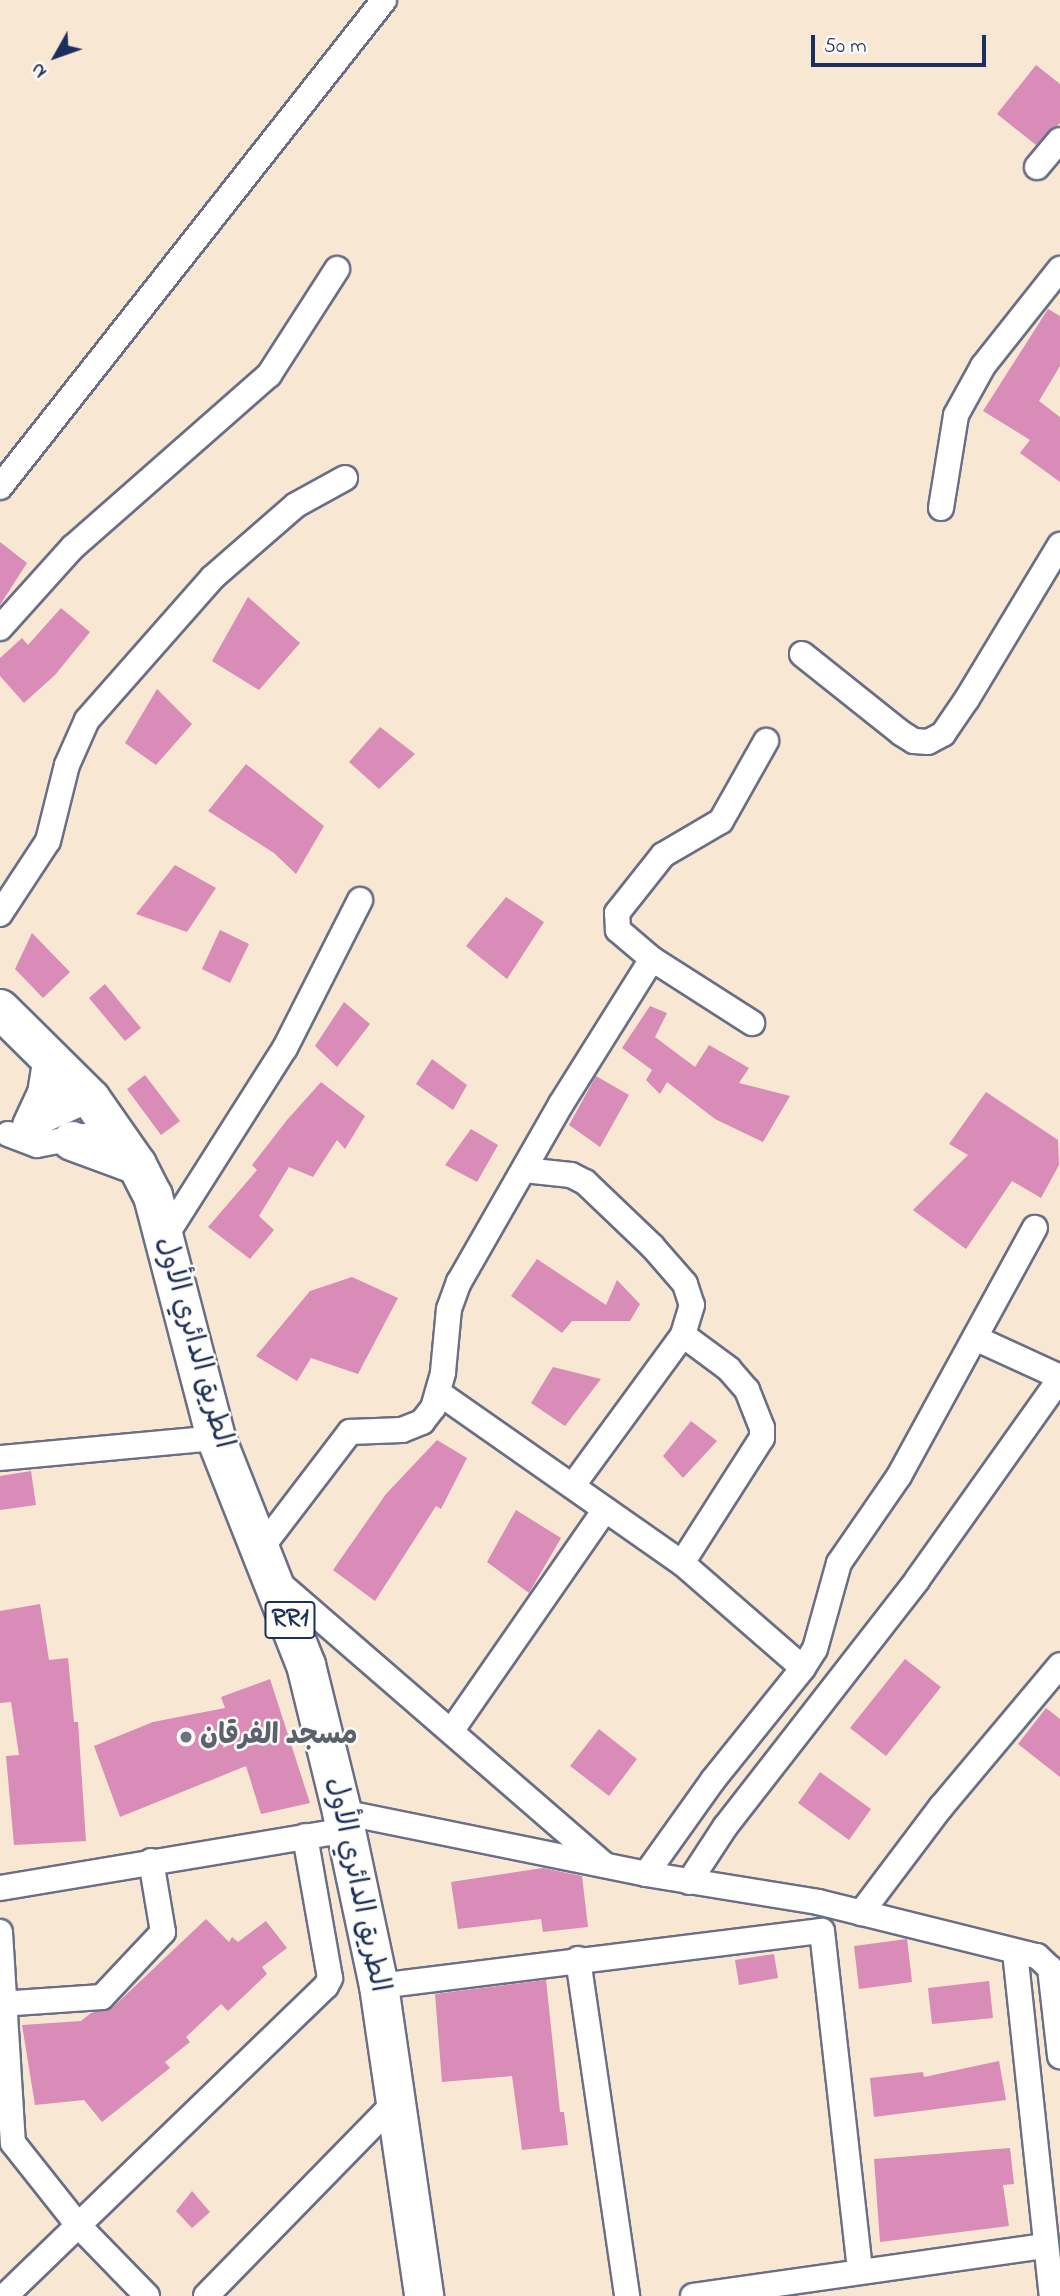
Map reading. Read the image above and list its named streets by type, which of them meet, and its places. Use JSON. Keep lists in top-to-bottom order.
{
  "streets": {
    "main road": ["الطريق الدائري الأول", "RR1"]
  },
  "places": ["مسجد الفرقان"],
  "scale_bar": "50 m",
  "north": "bottom left"
}
